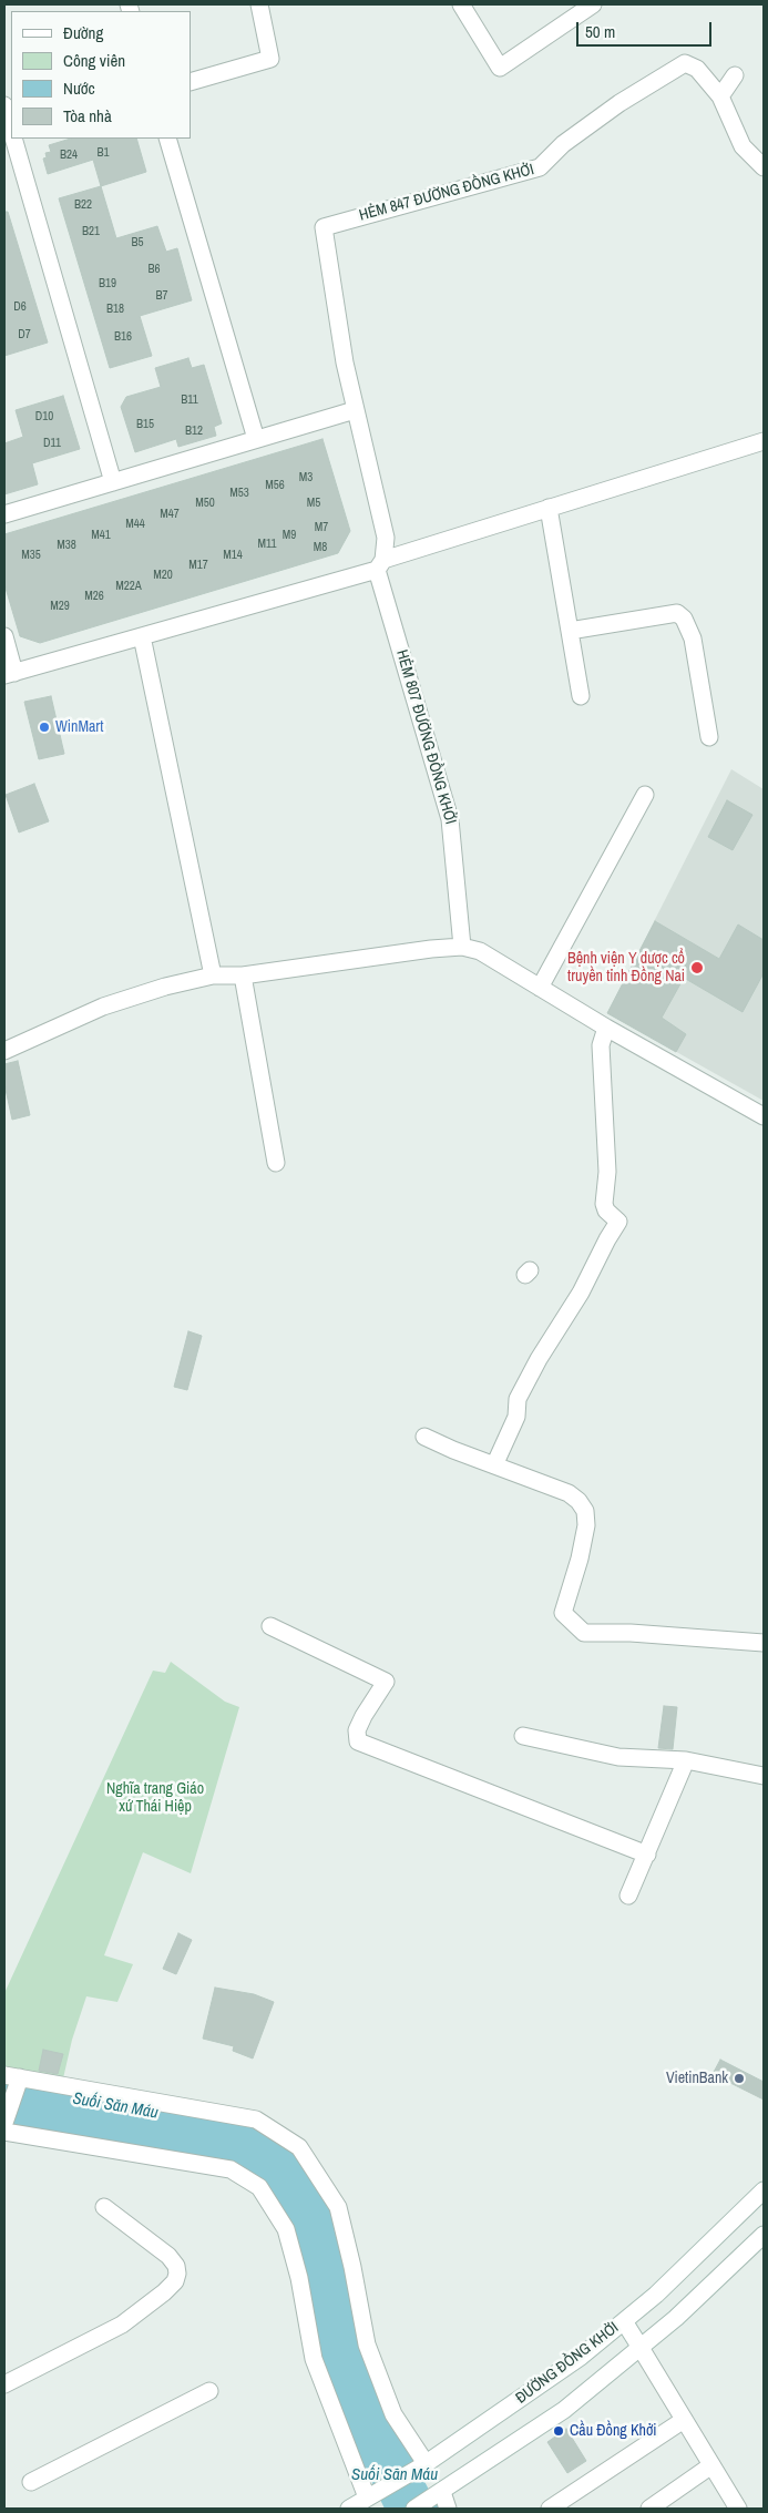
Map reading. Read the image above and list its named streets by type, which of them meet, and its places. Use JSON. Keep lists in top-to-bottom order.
{
  "streets": {
    "street": ["HẺM 847 ĐƯỜNG ĐỒNG KHỞI", "HẺM 807 ĐƯỜNG ĐỒNG KHỞI", "ĐƯỜNG ĐỒNG KHỞI"]
  },
  "crossings": [
    ["HẺM 847 ĐƯỜNG ĐỒNG KHỞI", "HẺM 807 ĐƯỜNG ĐỒNG KHỞI"]
  ],
  "water": ["Suối Săn Máu"],
  "parks": ["Nghĩa trang Giáo xứ Thái Hiệp"],
  "places": [
    "WinMart",
    "Bệnh viện Y dược cổ truyền tỉnh Đồng Nai",
    "VietinBank",
    "Cầu Đồng Khởi"
  ],
  "house_numbers": [
    "B1",
    "B24",
    "B22",
    "B21",
    "B5",
    "B6",
    "B19",
    "B7",
    "D6",
    "B18",
    "D7",
    "B16",
    "B11",
    "D10",
    "B15",
    "B12",
    "D11",
    "M3",
    "M56",
    "M53",
    "M50",
    "M5",
    "M47",
    "M44",
    "M7",
    "M41",
    "M9",
    "M11",
    "M38",
    "M8",
    "M35",
    "M14",
    "M17",
    "M20",
    "M22A",
    "M26",
    "M29"
  ],
  "legend": [
    "Đường",
    "Công viên",
    "Nước",
    "Tòa nhà"
  ],
  "scale_bar": "50 m"
}
